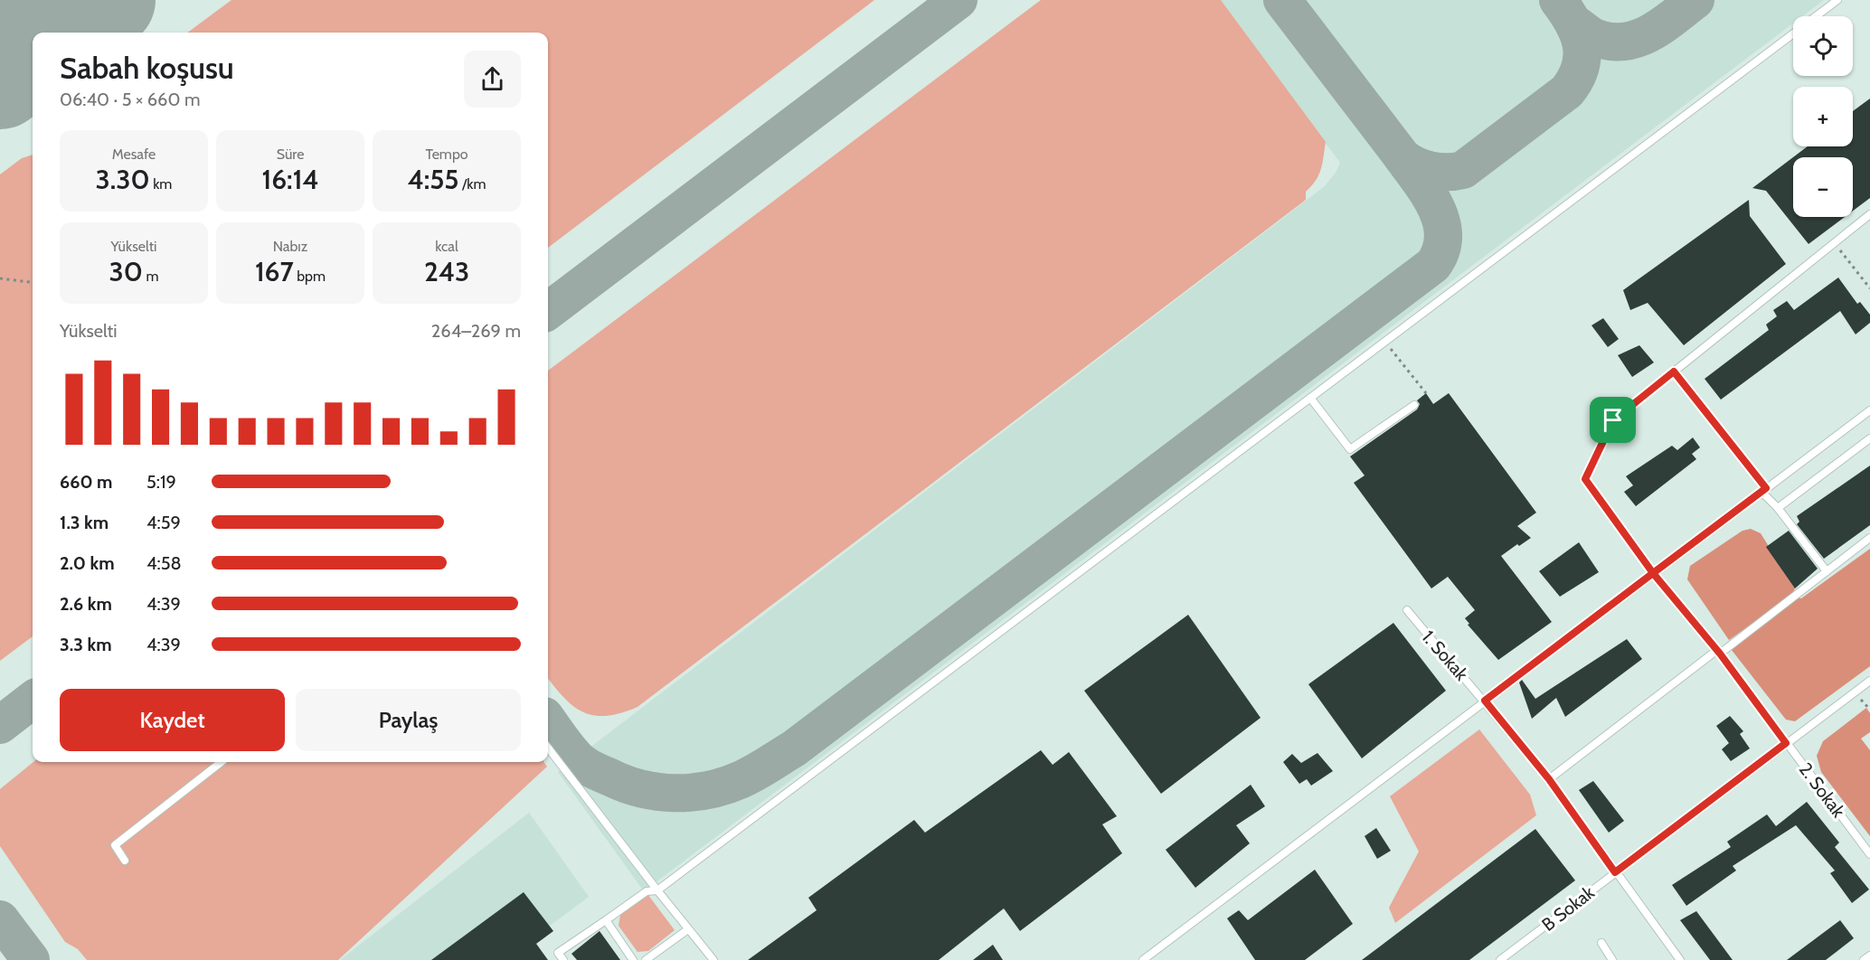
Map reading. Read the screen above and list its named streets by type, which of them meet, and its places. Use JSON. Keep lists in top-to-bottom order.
{
  "streets": {
    "lane": ["1. Sokak", "2. Sokak", "B Sokak"]
  },
  "crossings": [
    ["1. Sokak", "B Sokak"],
    ["2. Sokak", "B Sokak"]
  ],
  "page": {
    "map_buttons": ["+", "−"],
    "heading": ["Sabah koşusu", "06:40 · 5 × 660 m"],
    "stats": [
      ["Mesafe", "3.30 km"],
      ["Süre", "16:14"],
      ["Tempo", "4:55 /km"],
      ["Yükselti", "30 m"],
      ["Nabız", "167 bpm"],
      ["kcal", "243"]
    ],
    "chart": ["Yükselti", "264–269 m"],
    "list": [
      {
        "name": "660 m",
        "note": "5:19"
      },
      {
        "name": "1.3 km",
        "note": "4:59"
      },
      {
        "name": "2.0 km",
        "note": "4:58"
      },
      {
        "name": "2.6 km",
        "note": "4:39"
      },
      {
        "name": "3.3 km",
        "note": "4:39"
      }
    ],
    "buttons": ["Kaydet", "Paylaş"]
  }
}
